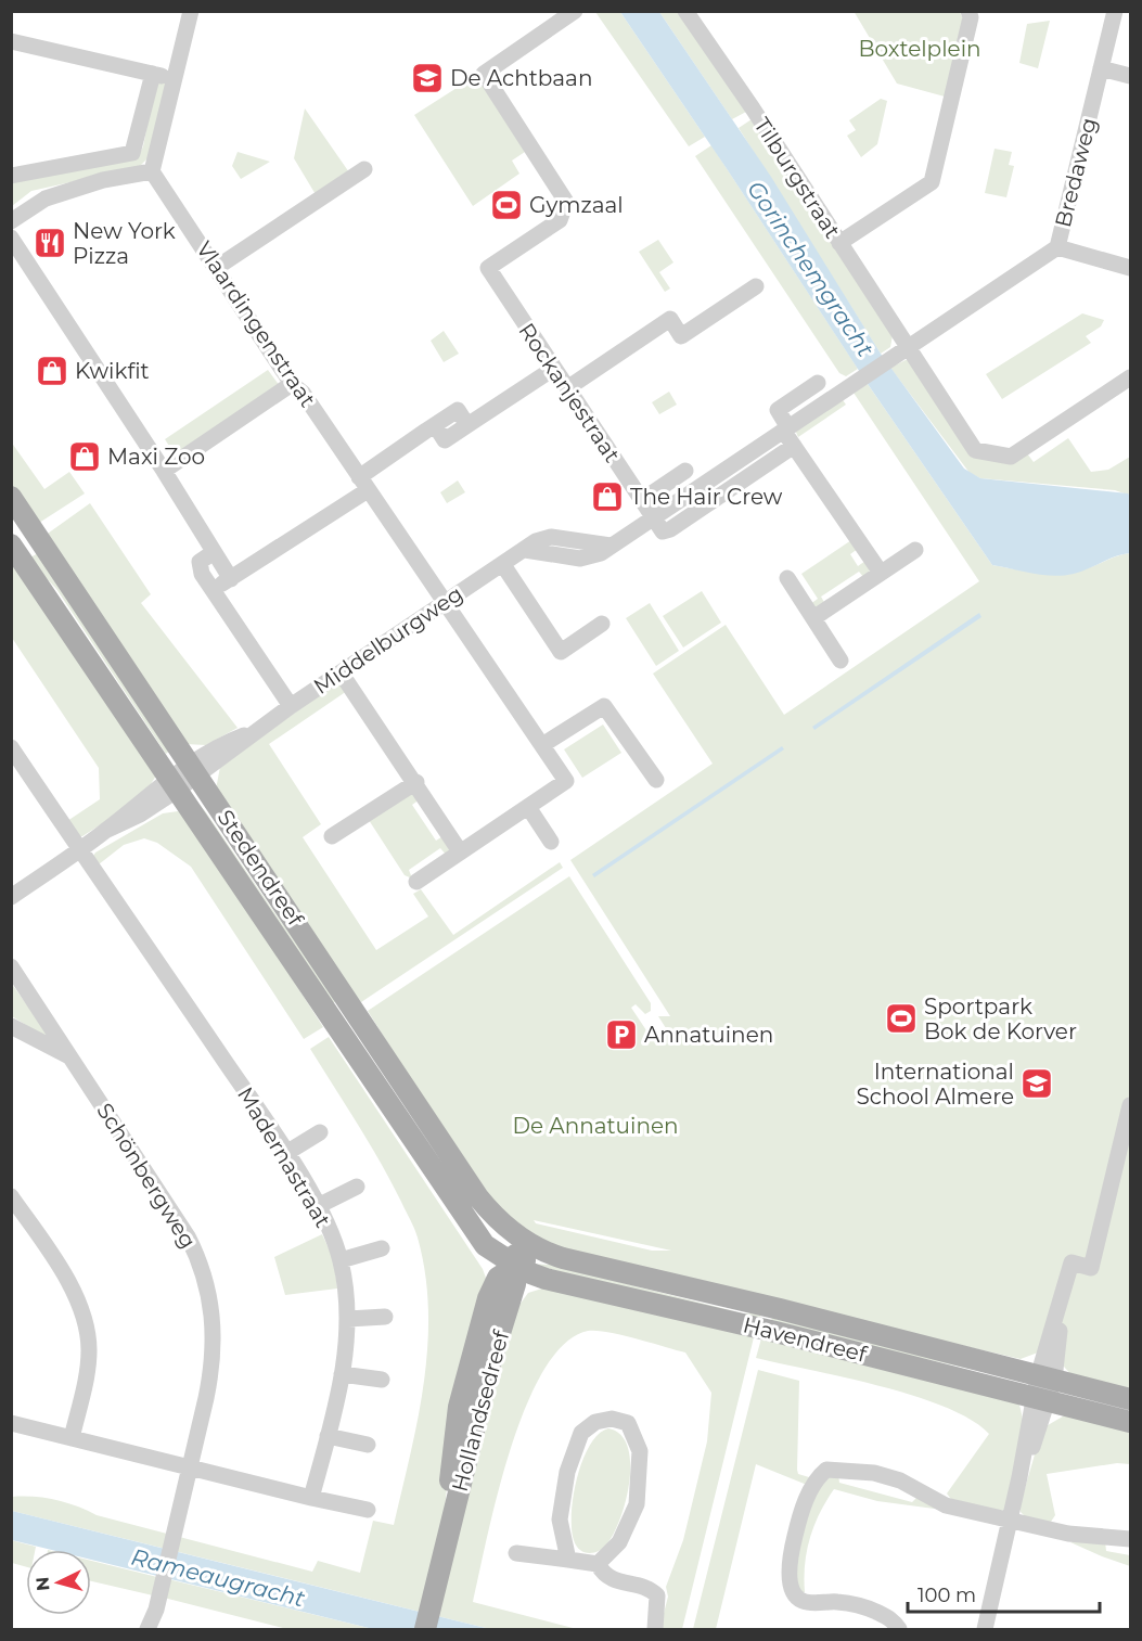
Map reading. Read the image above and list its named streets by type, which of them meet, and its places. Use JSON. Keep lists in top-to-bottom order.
{
  "streets": {
    "main road": ["Stedendreef", "Havendreef", "Hollandsedreef"],
    "street": [
      "Bredaweg",
      "Tilburgstraat",
      "Vlaardingenstraat",
      "Rockanjestraat",
      "Middelburgweg",
      "Madernastraat",
      "Schönbergweg"
    ]
  },
  "crossings": [
    ["Bredaweg", "Tilburgstraat"],
    ["Bredaweg", "Middelburgweg"],
    ["Vlaardingenstraat", "Middelburgweg"],
    ["Rockanjestraat", "Middelburgweg"],
    ["Middelburgweg", "Stedendreef"],
    ["Middelburgweg", "Madernastraat"],
    ["Stedendreef", "Havendreef"]
  ],
  "water": ["Gorinchemgracht", "Rameaugracht"],
  "parks": ["Boxtelplein", "De Annatuinen"],
  "places": {
    "school or university": ["De Achtbaan", "International School Almere"],
    "sports": ["Gymzaal", "Sportpark Bok de Korver"],
    "restaurant": ["New York Pizza"],
    "shop": ["Kwikfit", "Maxi Zoo", "The Hair Crew"],
    "parking": ["Annatuinen"]
  },
  "scale_bar": "100 m",
  "north": "left"
}
